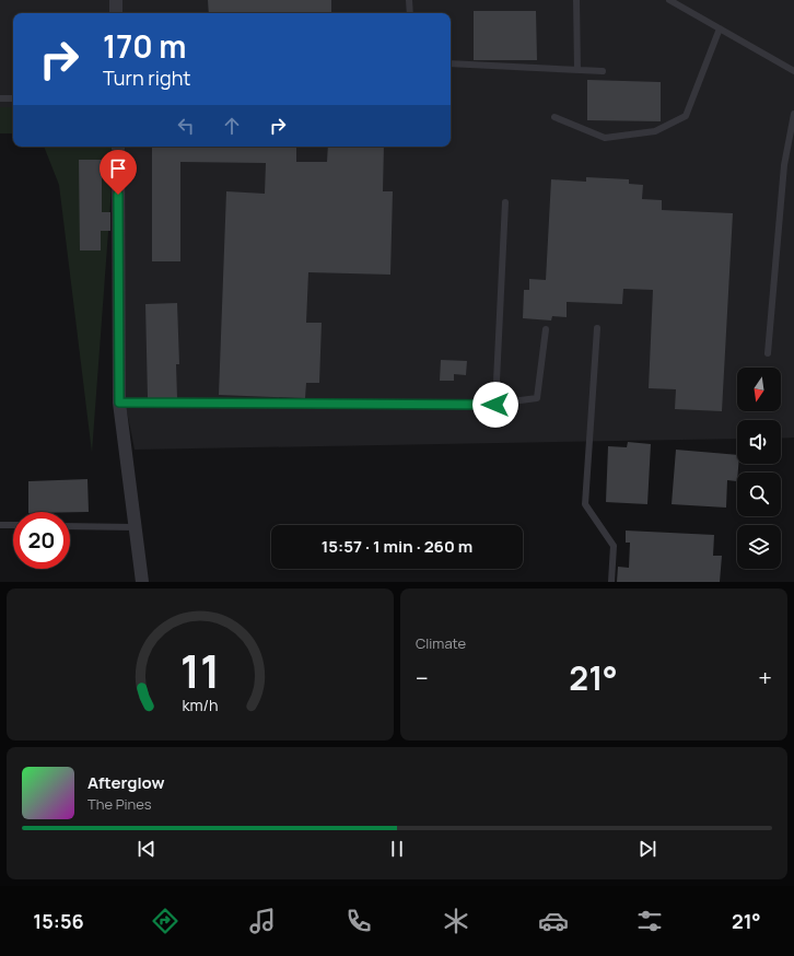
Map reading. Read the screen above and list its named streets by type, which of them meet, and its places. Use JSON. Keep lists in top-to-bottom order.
{
  "north": "bottom",
  "page": {
    "turn": ["170 m", "Turn right"],
    "limit": "20",
    "trip": "15:57 · 1 min · 260 m",
    "tile": "Climate",
    "heat": ["−", "21°", "+"],
    "song": ["Afterglow", "The Pines"],
    "tabs": ["15:56", "21°"],
    "gauge": ["11", "km/h"]
  }
}
